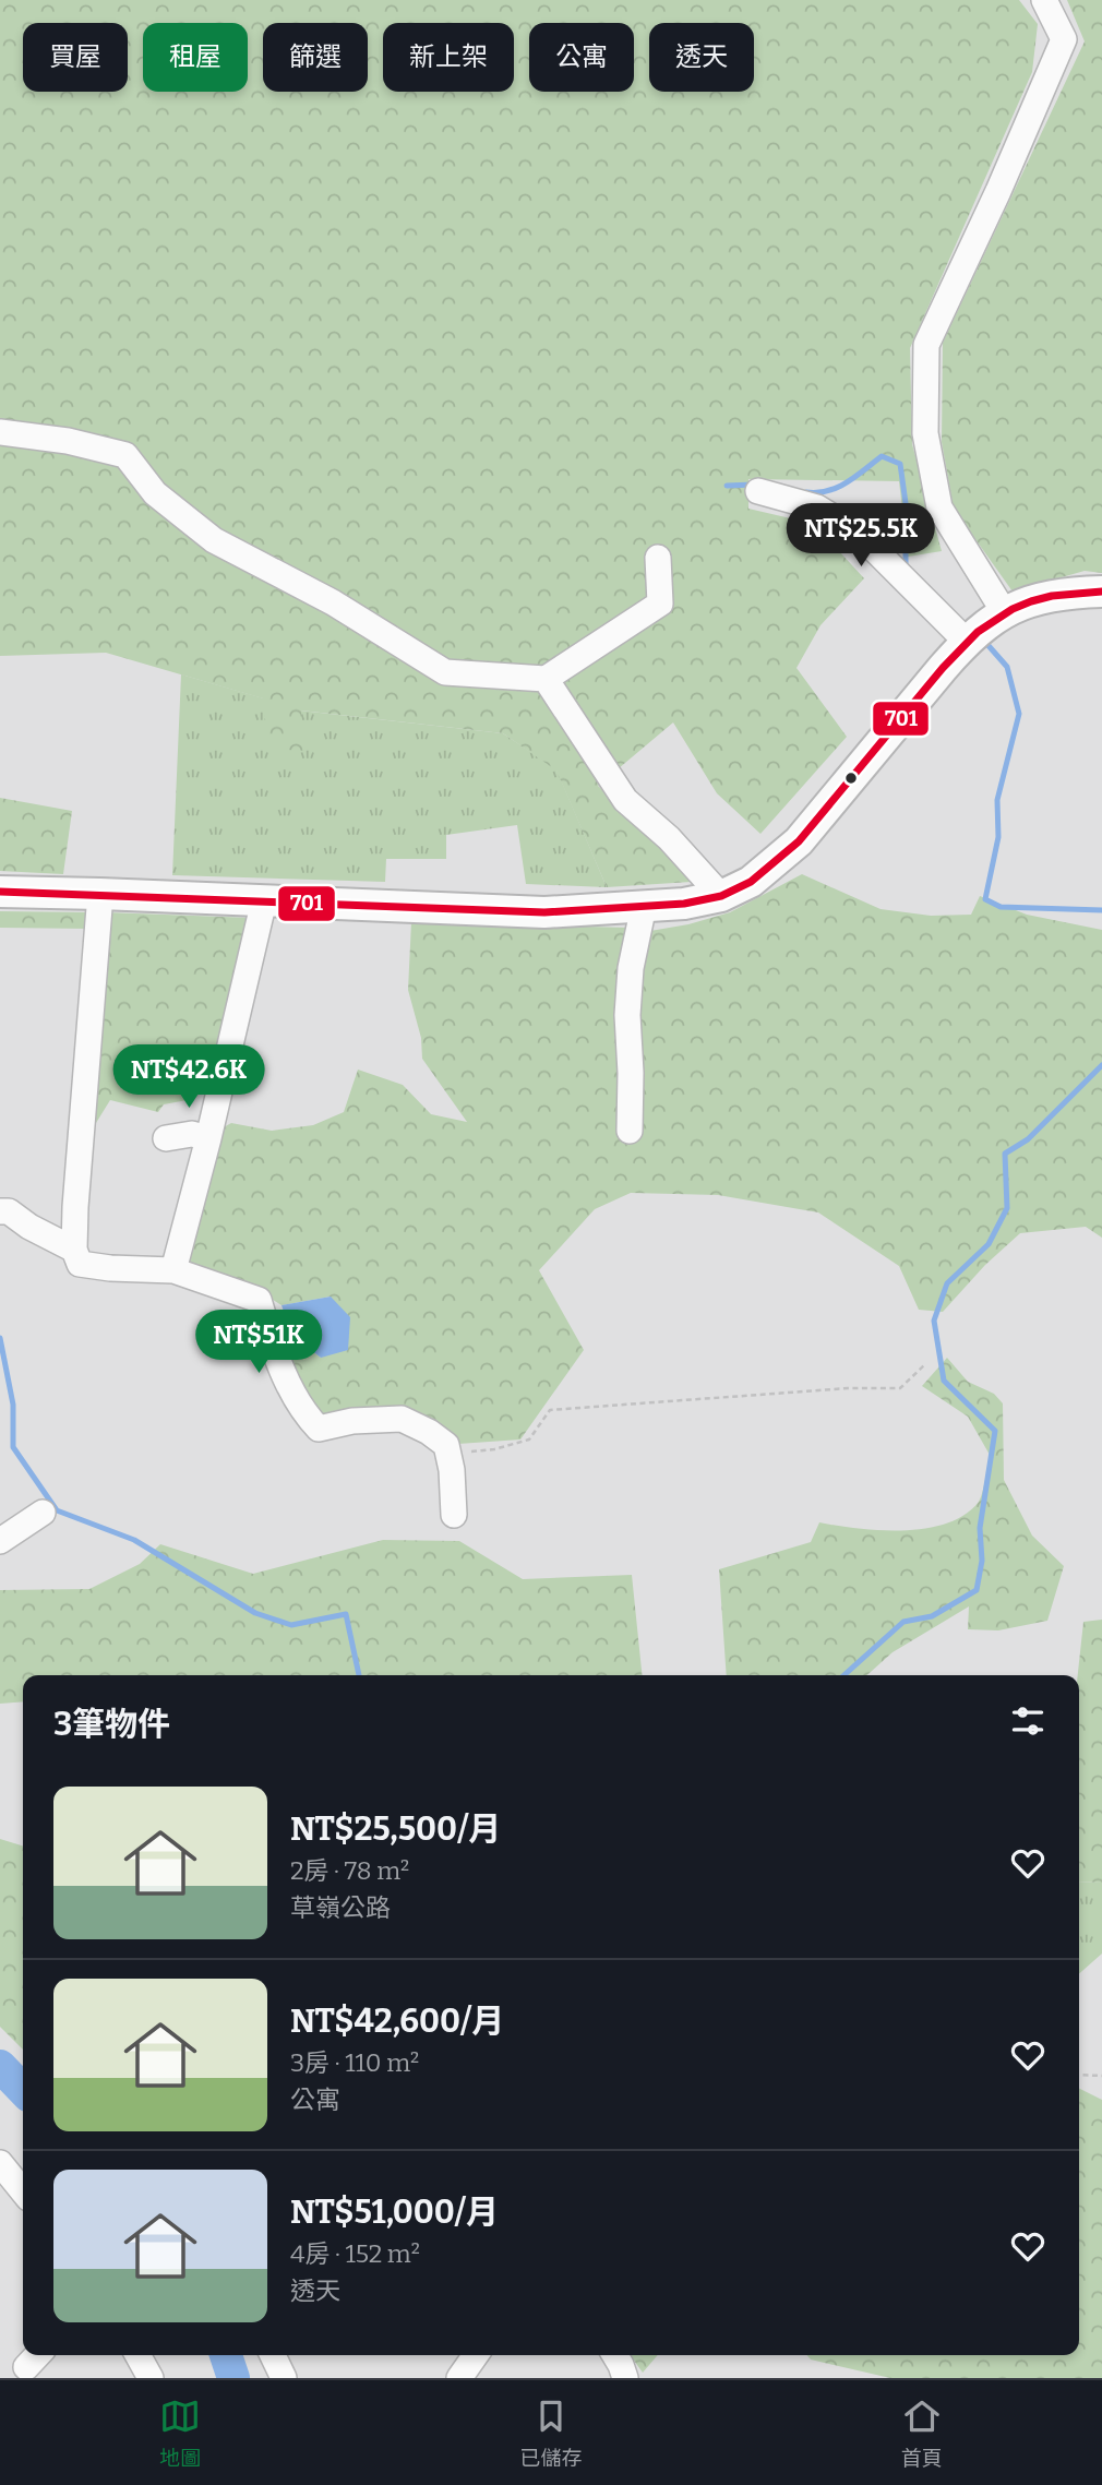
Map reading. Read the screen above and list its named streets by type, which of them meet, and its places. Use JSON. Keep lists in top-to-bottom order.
{
  "lines": ["transit line 701"],
  "page": {
    "chip": [
      "買屋",
      "租屋",
      "篩選",
      "新上架",
      "公寓",
      "透天"
    ],
    "price": ["NT$25.5K", "NT$42.6K", "NT$51K"],
    "heading": "3筆物件",
    "list": [
      {
        "name": "NT$25,500/月",
        "note": "2房 · 78 m² · 草嶺公路"
      },
      {
        "name": "NT$42,600/月",
        "note": "3房 · 110 m² · 公寓"
      },
      {
        "name": "NT$51,000/月",
        "note": "4房 · 152 m² · 透天"
      }
    ],
    "tabs": ["地圖", "已儲存", "首頁"]
  }
}
